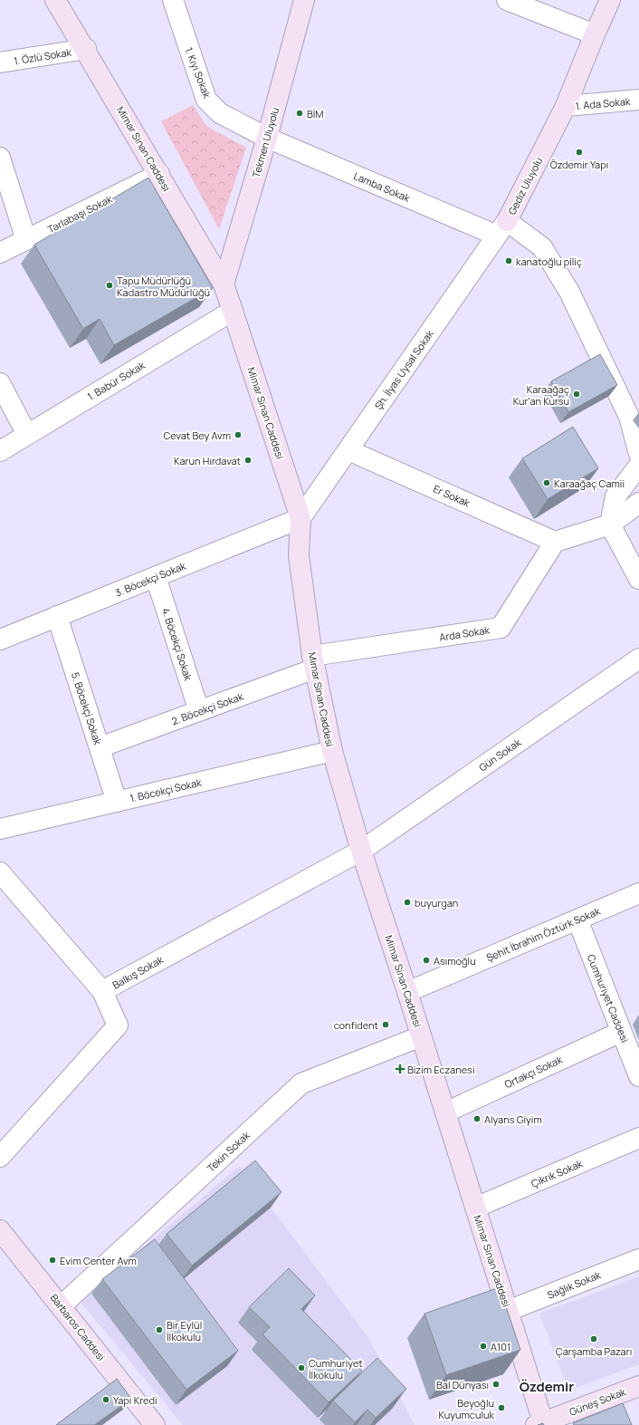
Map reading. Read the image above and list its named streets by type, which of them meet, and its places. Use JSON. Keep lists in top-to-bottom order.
{
  "streets": {
    "street": [
      "1. Özlü Sokak",
      "1. Kıyı Sokak",
      "1. Ada Sokak",
      "Tekmen Uluyolu",
      "Mimar Sinan Caddesi",
      "Gediz Uluyolu",
      "Lamba Sokak",
      "Tarlabaşı Sokak",
      "Şh. İlyas Uysal Sokak",
      "1. Babür Sokak",
      "Er Sokak",
      "3. Böcekçi Sokak",
      "Arda Sokak",
      "4. Böcekçi Sokak",
      "5. Böcekçi Sokak",
      "2. Böcekçi Sokak",
      "Gün Sokak",
      "1. Böcekçi Sokak",
      "Şehit İbrahim Öztürk Sokak",
      "Balkış Sokak",
      "Cumhuriyet Caddesi",
      "Ortakçı Sokak",
      "Tekin Sokak",
      "Çıkrık Sokak",
      "Sağlık Sokak",
      "Barbaros Caddesi",
      "Güneş Sokak"
    ]
  },
  "crossings": [
    ["1. Özlü Sokak", "Mimar Sinan Caddesi"],
    ["1. Kıyı Sokak", "Tekmen Uluyolu"],
    ["1. Kıyı Sokak", "Lamba Sokak"],
    ["1. Ada Sokak", "Gediz Uluyolu"],
    ["Tekmen Uluyolu", "Mimar Sinan Caddesi"],
    ["Tekmen Uluyolu", "Lamba Sokak"],
    ["Mimar Sinan Caddesi", "Tarlabaşı Sokak"],
    ["Mimar Sinan Caddesi", "Şh. İlyas Uysal Sokak"],
    ["Mimar Sinan Caddesi", "1. Babür Sokak"],
    ["Mimar Sinan Caddesi", "3. Böcekçi Sokak"],
    ["Mimar Sinan Caddesi", "Arda Sokak"],
    ["Mimar Sinan Caddesi", "2. Böcekçi Sokak"],
    ["Mimar Sinan Caddesi", "Gün Sokak"],
    ["Mimar Sinan Caddesi", "1. Böcekçi Sokak"],
    ["Mimar Sinan Caddesi", "Şehit İbrahim Öztürk Sokak"],
    ["Mimar Sinan Caddesi", "Balkış Sokak"],
    ["Mimar Sinan Caddesi", "Ortakçı Sokak"],
    ["Mimar Sinan Caddesi", "Tekin Sokak"],
    ["Mimar Sinan Caddesi", "Çıkrık Sokak"],
    ["Mimar Sinan Caddesi", "Sağlık Sokak"],
    ["Mimar Sinan Caddesi", "Güneş Sokak"],
    ["Gediz Uluyolu", "Lamba Sokak"],
    ["Gediz Uluyolu", "Şh. İlyas Uysal Sokak"],
    ["Lamba Sokak", "Şh. İlyas Uysal Sokak"],
    ["Şh. İlyas Uysal Sokak", "Er Sokak"],
    ["Şh. İlyas Uysal Sokak", "3. Böcekçi Sokak"],
    ["Er Sokak", "Arda Sokak"],
    ["3. Böcekçi Sokak", "4. Böcekçi Sokak"],
    ["3. Böcekçi Sokak", "5. Böcekçi Sokak"],
    ["Arda Sokak", "2. Böcekçi Sokak"],
    ["4. Böcekçi Sokak", "2. Böcekçi Sokak"],
    ["5. Böcekçi Sokak", "2. Böcekçi Sokak"],
    ["5. Böcekçi Sokak", "1. Böcekçi Sokak"],
    ["Gün Sokak", "Balkış Sokak"],
    ["Şehit İbrahim Öztürk Sokak", "Cumhuriyet Caddesi"],
    ["Cumhuriyet Caddesi", "Ortakçı Sokak"],
    ["Tekin Sokak", "Barbaros Caddesi"]
  ],
  "districts": ["Özdemir"],
  "places": {
    "other": [
      "BİM",
      "Özdemir Yapı",
      "kanatoğlu piliç",
      "Tapu Müdürlüğü Kadastro Müdürlüğü",
      "Karaağaç Kur'an Kursu",
      "Cevat Bey Avm",
      "Karun Hırdavat",
      "Karaağaç Camii",
      "buyurgan",
      "Asımoğlu",
      "confident",
      "Alyans Giyim",
      "Evim Center Avm",
      "Bir Eylül İlkokulu",
      "Çarşamba Pazarı",
      "A101",
      "Cumhuriyet İlkokulu",
      "Bal Dünyası",
      "Yapı Kredi",
      "Beyoğlu Kuyumculuk"
    ],
    "health": ["Bizim Eczanesi"]
  }
}
